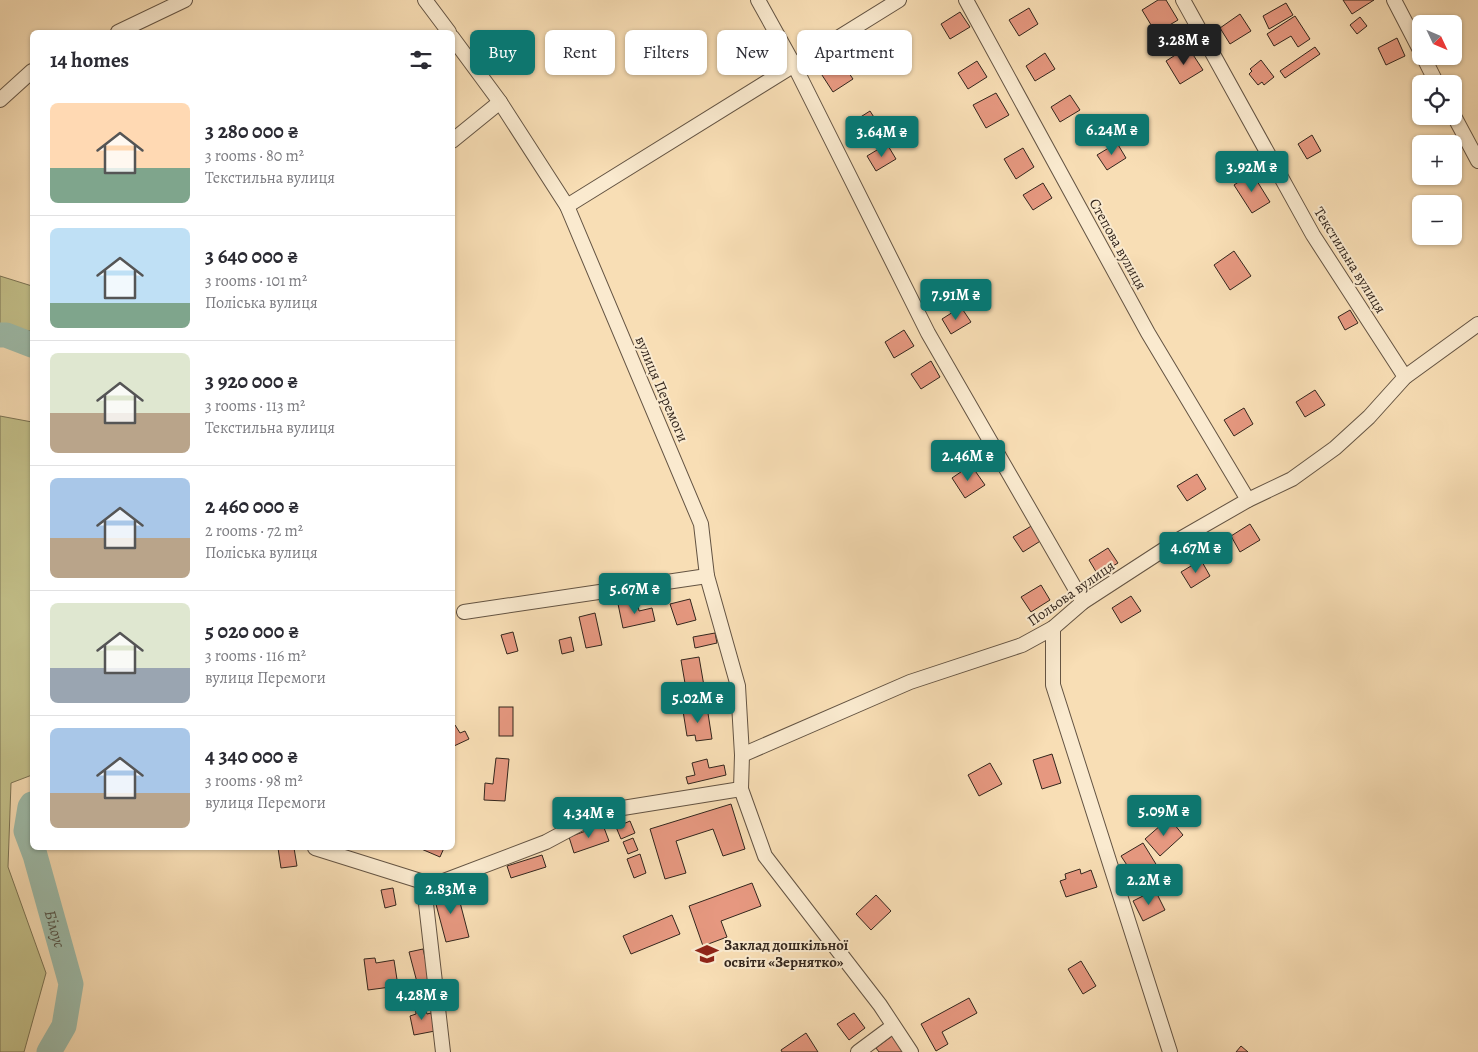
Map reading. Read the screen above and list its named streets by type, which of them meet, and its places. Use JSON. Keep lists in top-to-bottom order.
{
  "streets": {
    "street": [
      "Степова вулиця",
      "Текстильна вулиця",
      "вулиця Перемоги",
      "Польова вулиця"
    ]
  },
  "crossings": [
    ["Степова вулиця", "Польова вулиця"],
    ["Текстильна вулиця", "Польова вулиця"],
    ["вулиця Перемоги", "Польова вулиця"]
  ],
  "water": ["Білоус"],
  "places": {
    "school or university": ["Заклад дошкільної освіти «Зернятко»"]
  },
  "north": "bottom right",
  "page": {
    "map_buttons": ["+", "−"],
    "price": [
      "3.28M ₴",
      "6.24M ₴",
      "3.64M ₴",
      "3.92M ₴",
      "7.91M ₴",
      "2.46M ₴",
      "4.67M ₴",
      "5.67M ₴",
      "5.02M ₴",
      "5.09M ₴",
      "4.34M ₴",
      "2.2M ₴",
      "2.83M ₴",
      "4.28M ₴"
    ],
    "chip": [
      "Buy",
      "Rent",
      "Filters",
      "New",
      "Apartment"
    ],
    "heading": "14 homes",
    "list": [
      {
        "name": "3 280 000 ₴",
        "note": "3 rooms · 80 m² · Текстильна вулиця"
      },
      {
        "name": "3 640 000 ₴",
        "note": "3 rooms · 101 m² · Поліська вулиця"
      },
      {
        "name": "3 920 000 ₴",
        "note": "3 rooms · 113 m² · Текстильна вулиця"
      },
      {
        "name": "2 460 000 ₴",
        "note": "2 rooms · 72 m² · Поліська вулиця"
      },
      {
        "name": "5 020 000 ₴",
        "note": "3 rooms · 116 m² · вулиця Перемоги"
      },
      {
        "name": "4 340 000 ₴",
        "note": "3 rooms · 98 m² · вулиця Перемоги"
      }
    ]
  }
}
